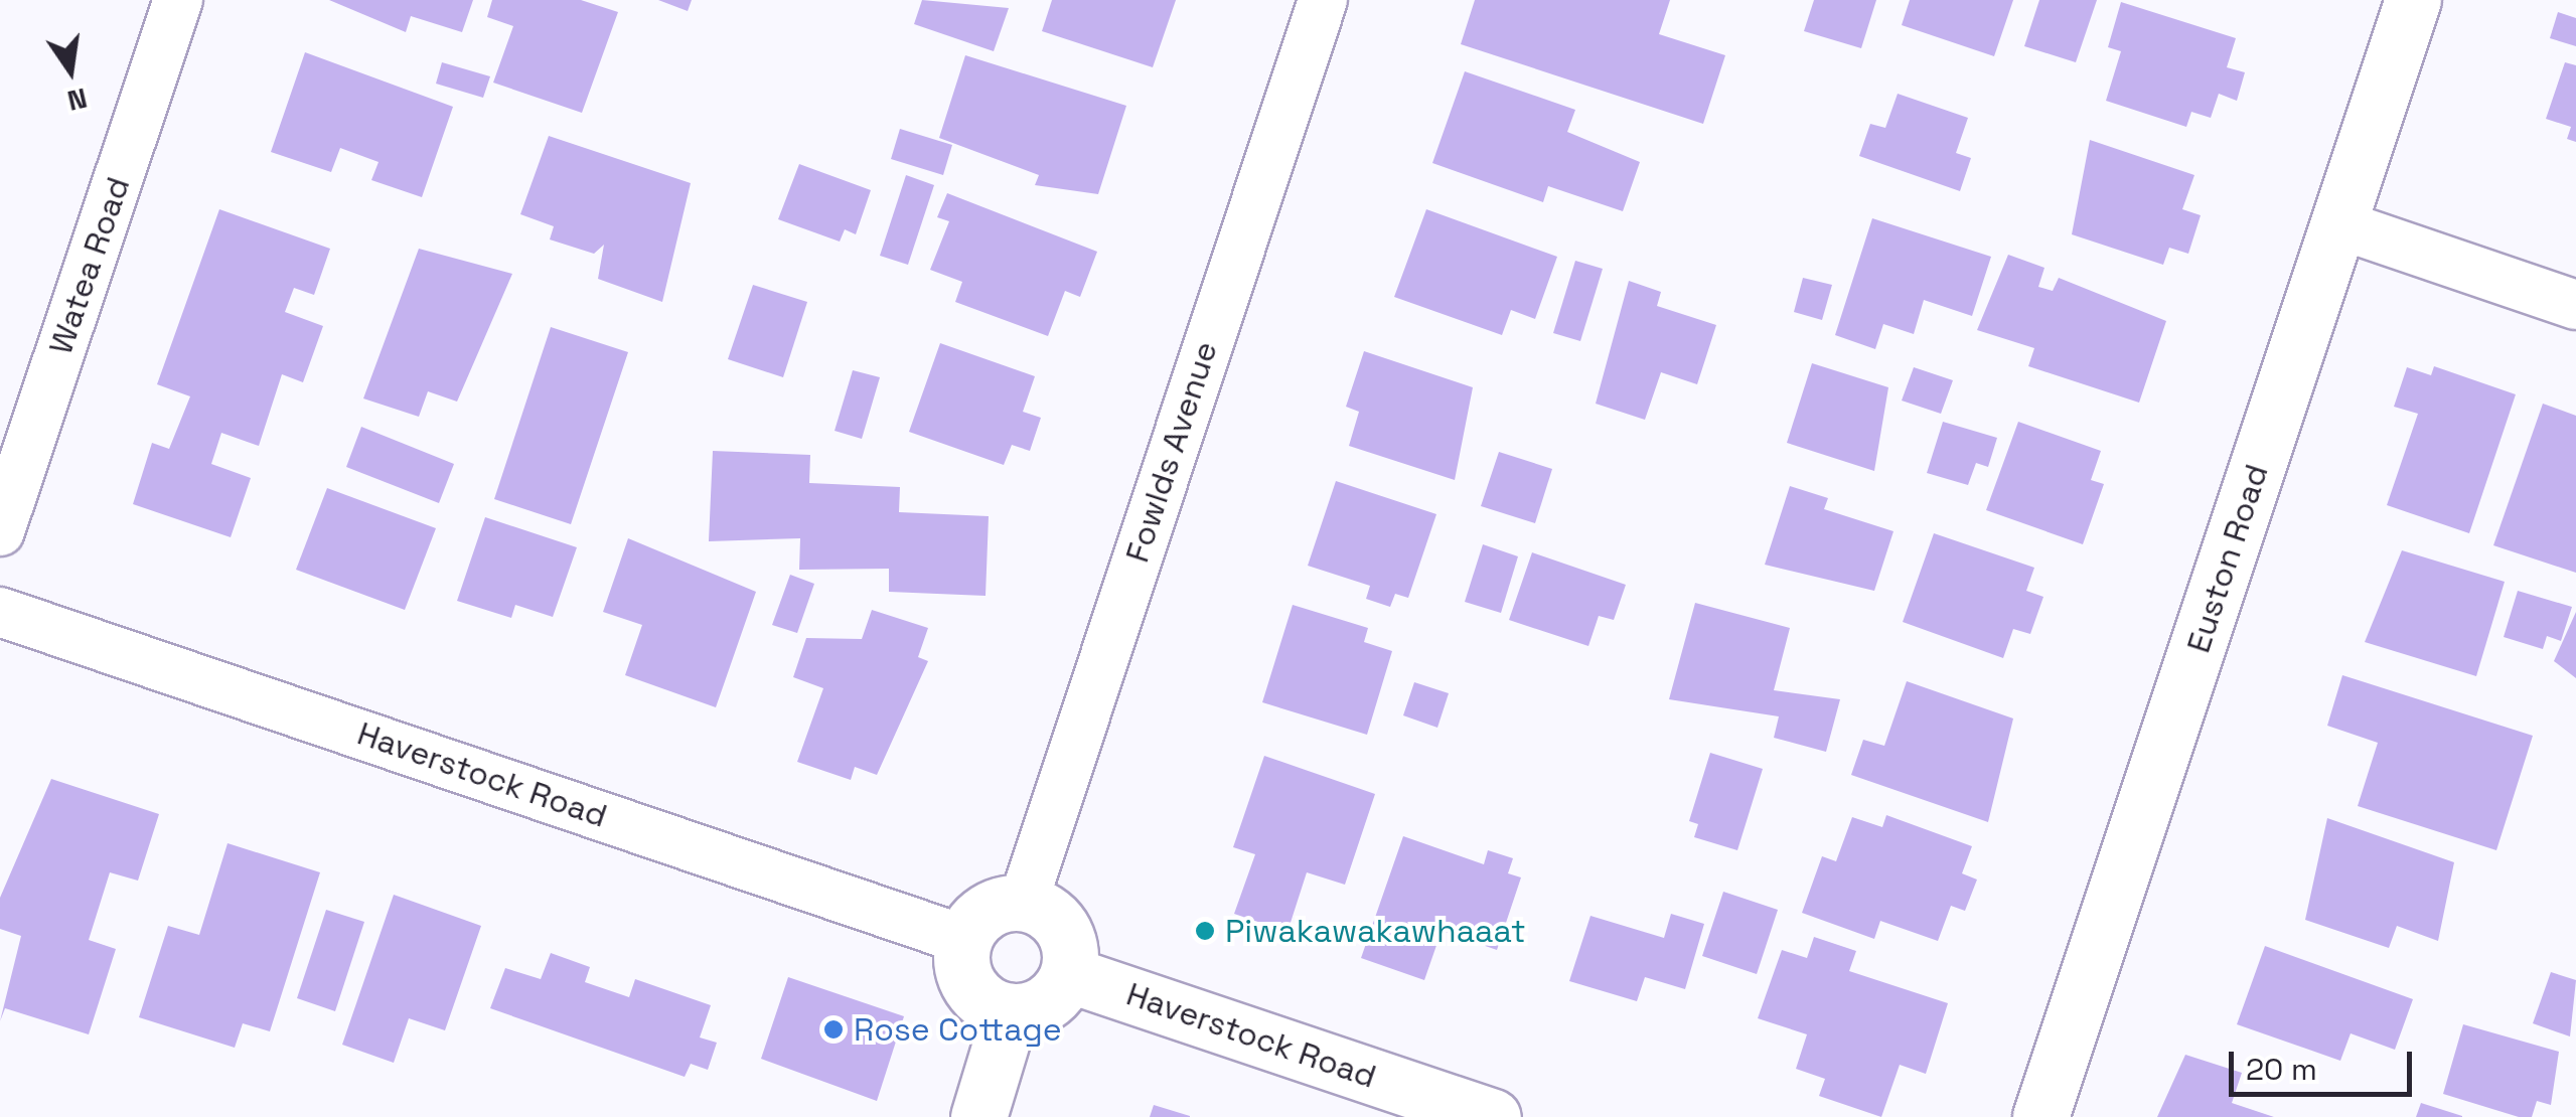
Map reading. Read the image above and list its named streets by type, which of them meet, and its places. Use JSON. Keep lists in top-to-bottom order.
{
  "streets": {
    "street": [
      "Watea Road",
      "Fowlds Avenue",
      "Euston Road",
      "Haverstock Road"
    ]
  },
  "crossings": [
    ["Fowlds Avenue", "Haverstock Road"]
  ],
  "places": ["Piwakawakawhaaat", "Rose Cottage"],
  "scale_bar": "20 m",
  "north": "bottom"
}
